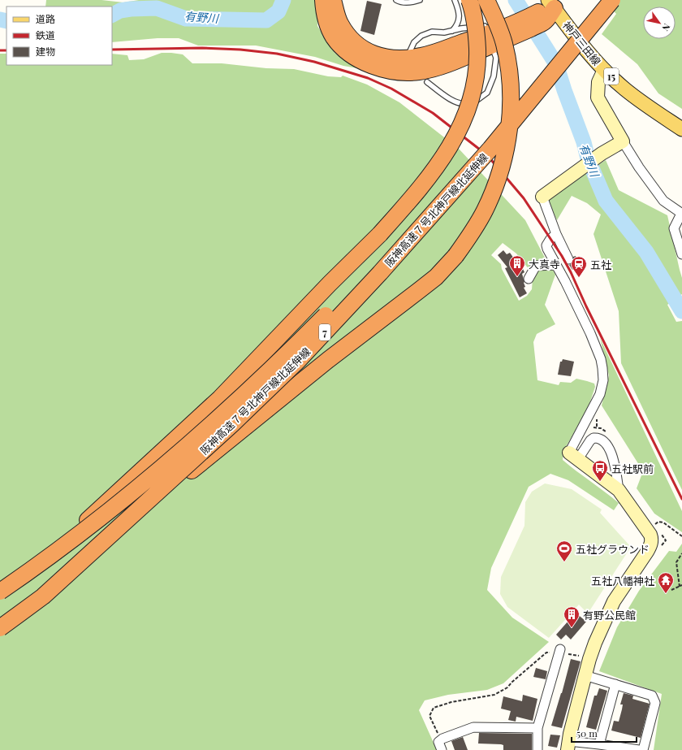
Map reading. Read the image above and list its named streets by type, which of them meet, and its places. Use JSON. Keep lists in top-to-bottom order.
{
  "streets": {
    "highway": ["阪神高速７号北神戸線北延伸線", "7"],
    "main road": ["神戸三田線", "15"]
  },
  "water": ["有野川"],
  "places": {
    "building": ["大真寺", "有野公民館"],
    "station": ["五社"],
    "bus stop": ["五社駅前"],
    "sports": ["五社グラウンド"],
    "temple": ["五社八幡神社"]
  },
  "legend": ["道路", "鉄道", "建物"],
  "scale_bar": "50 m",
  "north": "bottom right"
}
